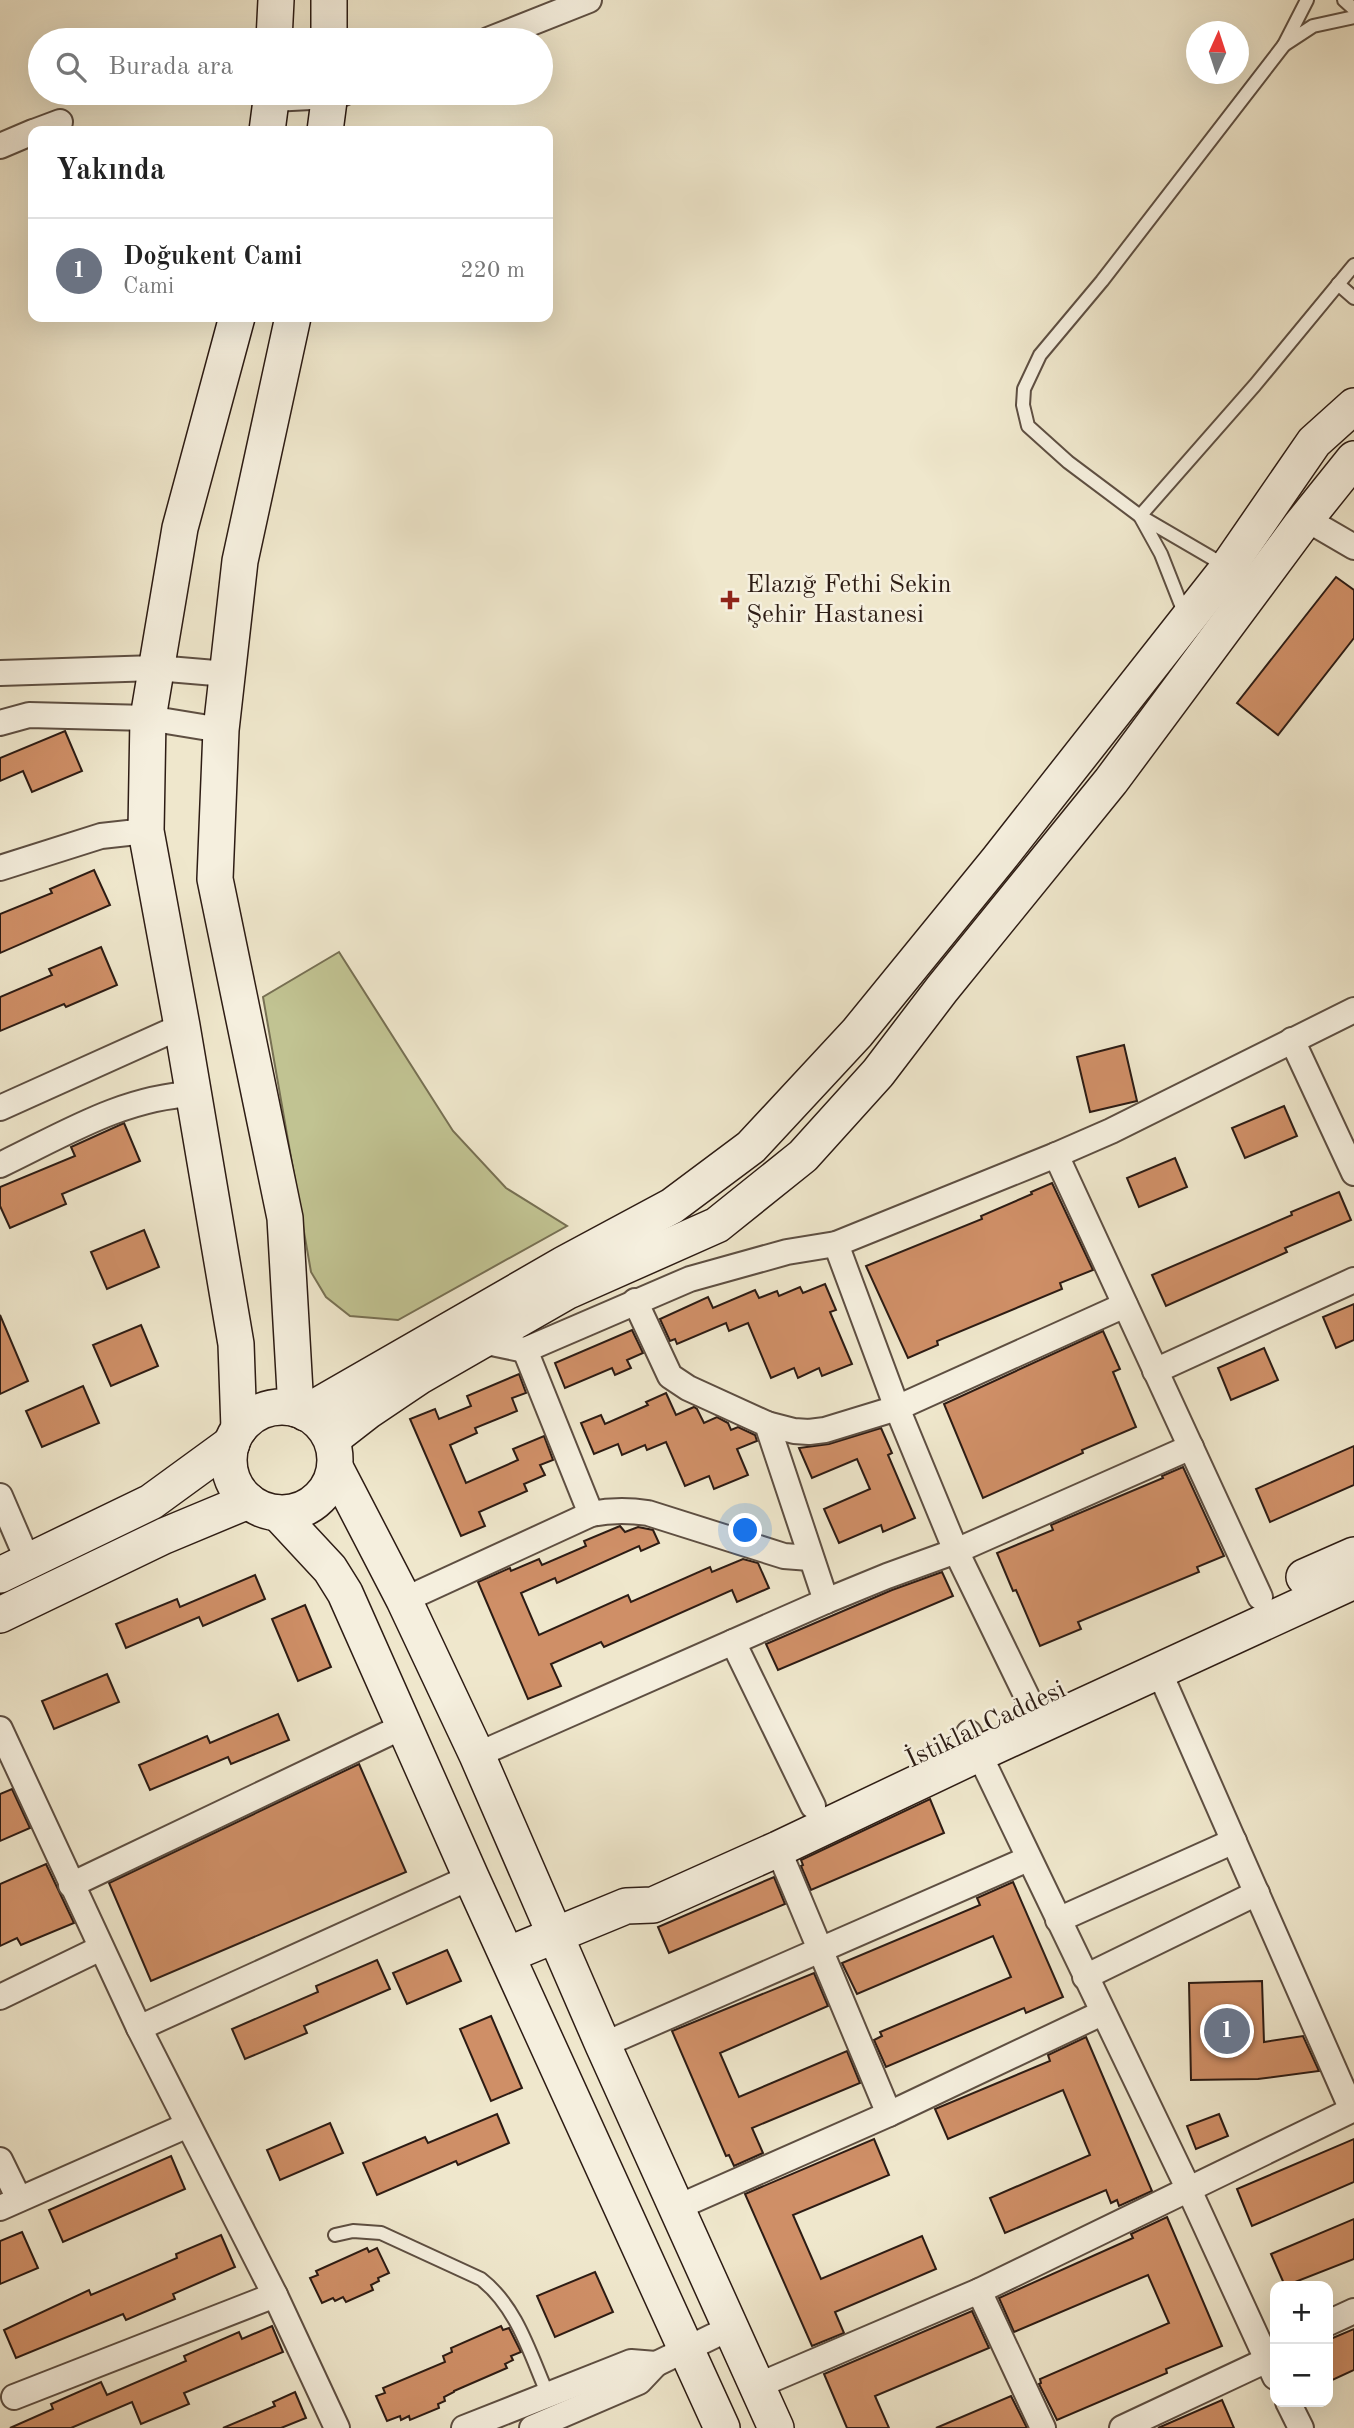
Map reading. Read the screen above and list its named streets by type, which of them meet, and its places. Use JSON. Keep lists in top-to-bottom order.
{
  "streets": {
    "street": ["İstiklal Caddesi"]
  },
  "places": {
    "health": ["Elazığ Fethi Sekin Şehir Hastanesi"]
  },
  "north": "top",
  "page": {
    "search": "Burada ara",
    "heading": "Yakında",
    "list": [
      {
        "mark": "1",
        "name": "Doğukent Cami",
        "note": "Cami",
        "value": "220 m"
      }
    ],
    "pins": "1",
    "map_buttons": ["+", "−"]
  }
}
